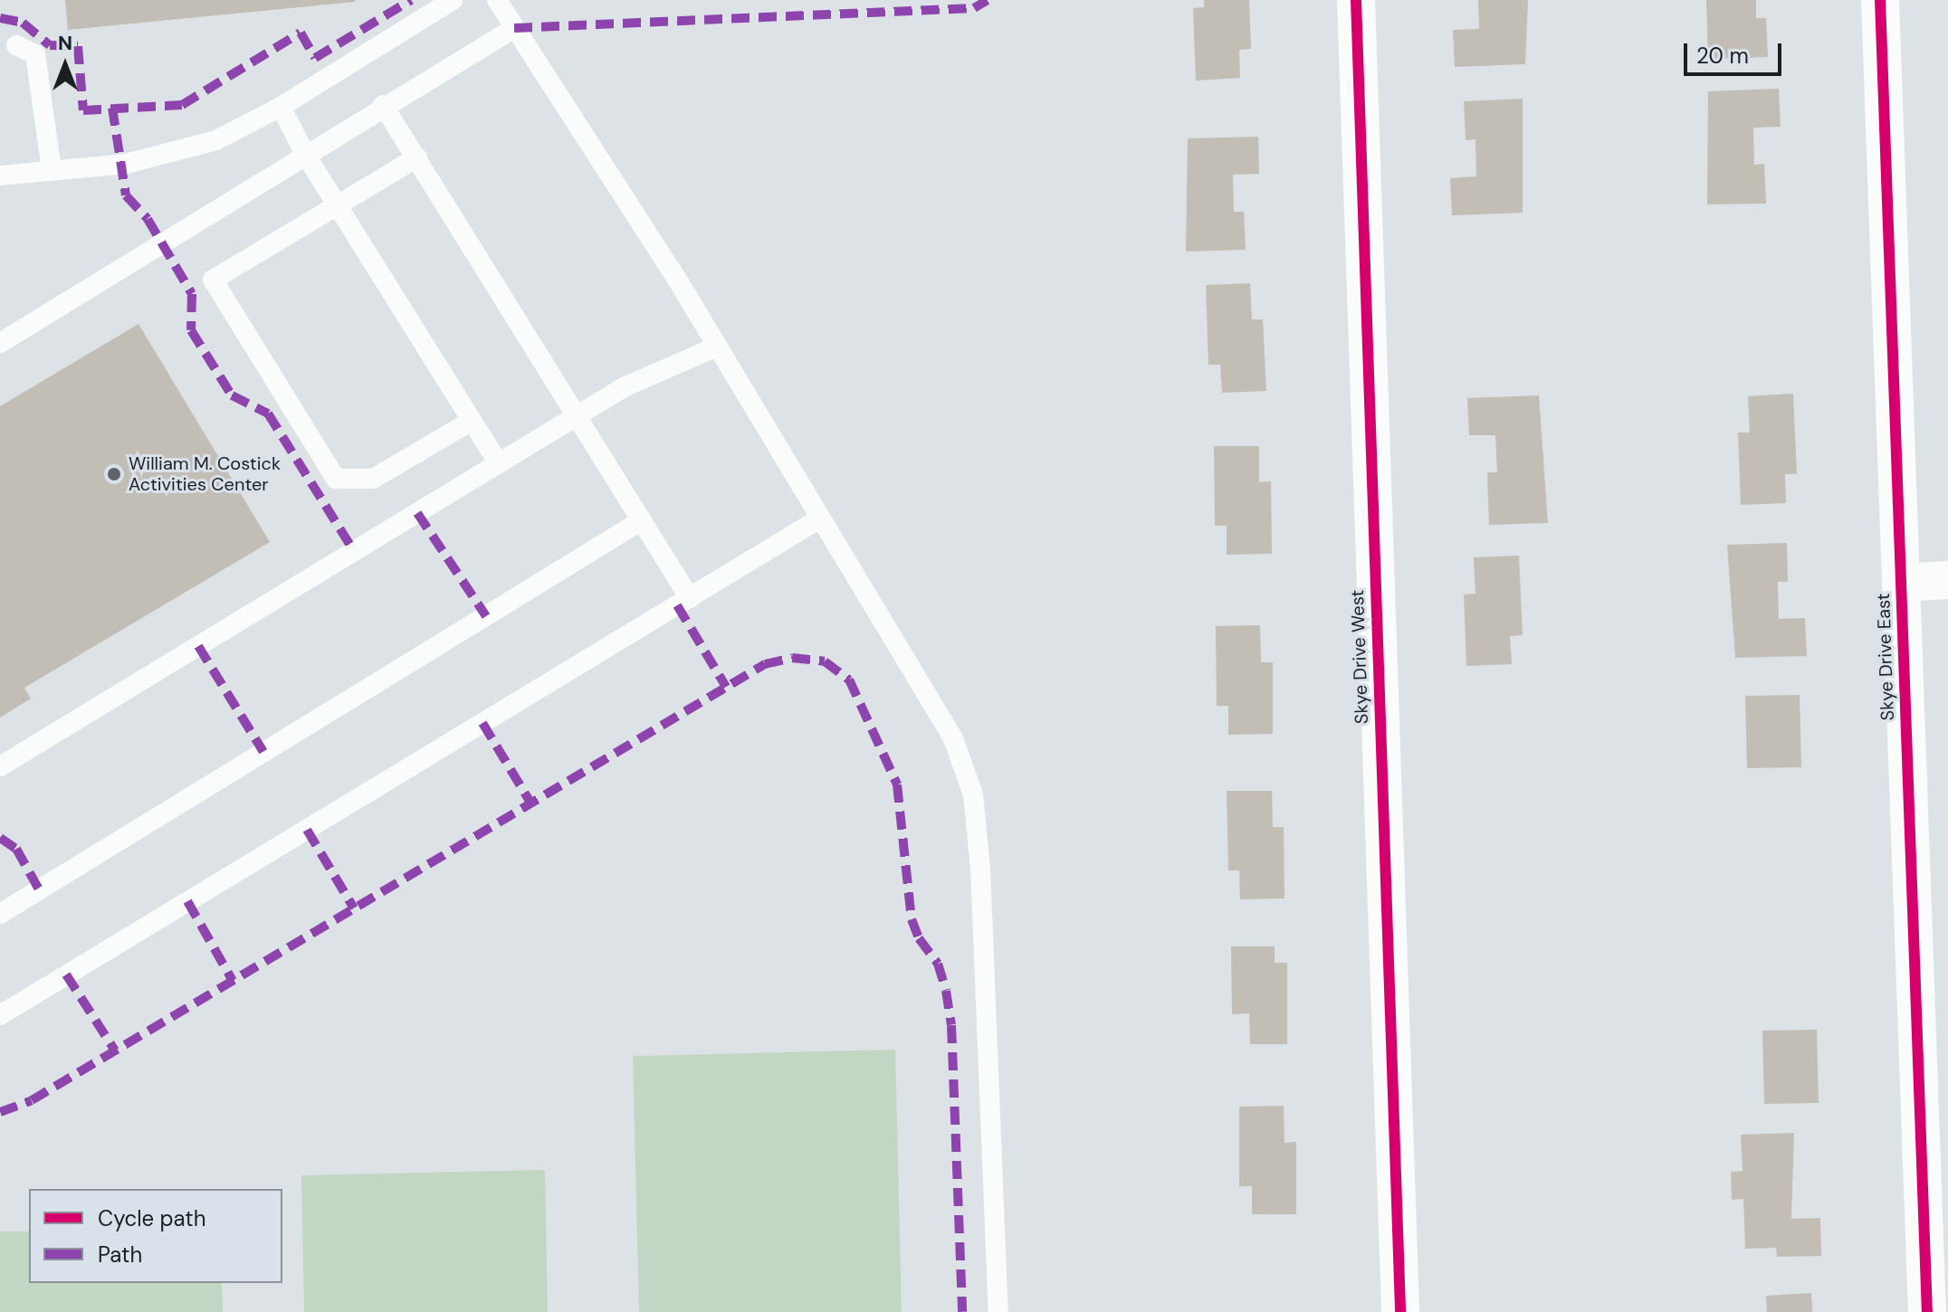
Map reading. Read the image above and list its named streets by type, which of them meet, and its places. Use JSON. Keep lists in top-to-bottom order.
{
  "streets": {
    "street": ["Skye Drive West", "Skye Drive East"]
  },
  "places": ["William M. Costick Activities Center"],
  "legend": ["Cycle path", "Path"],
  "scale_bar": "20 m",
  "north": "top"
}
